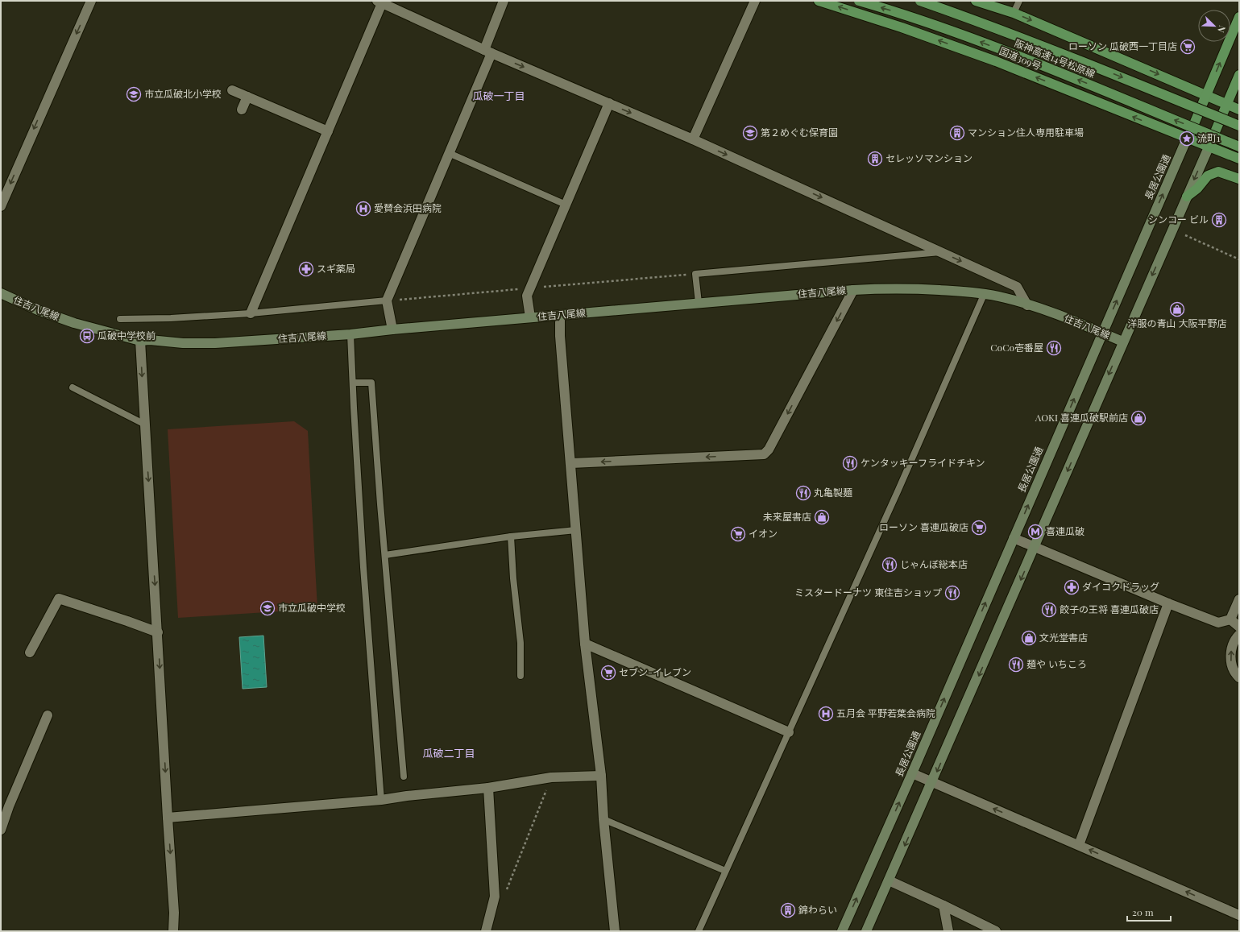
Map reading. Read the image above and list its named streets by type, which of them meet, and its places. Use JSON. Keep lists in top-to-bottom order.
{
  "streets": {
    "highway": ["国道309号", "阪神高速14号松原線", "長居公園通"],
    "main road": ["住吉八尾線"]
  },
  "crossings": [
    ["国道309号", "長居公園通"],
    ["長居公園通", "住吉八尾線"]
  ],
  "one_way": ["長居公園通"],
  "districts": ["瓜破一丁目", "瓜破二丁目"],
  "places": {
    "supermarket": [
      "ローソン 瓜破西一丁目店",
      "ローソン 喜連瓜破店",
      "イオン",
      "セブン-イレブン"
    ],
    "school or university": ["市立瓜破北小学校", "第２めぐむ保育園", "市立瓜破中学校"],
    "building": [
      "マンション住人専用駐車場",
      "セレッソマンション",
      "シンコー ビル",
      "錦わらい"
    ],
    "place": ["流町1"],
    "hospital": ["愛賛会浜田病院", "五月会 平野若葉会病院"],
    "pharmacy": ["スギ薬局", "ダイコクドラッグ"],
    "shop": [
      "洋服の青山 大阪平野店",
      "AOKI 喜連瓜破駅前店",
      "未来屋書店",
      "文光堂書店"
    ],
    "bus stop": ["瓜破中学校前"],
    "restaurant": [
      "CoCo壱番屋",
      "ケンタッキーフライドチキン",
      "丸亀製麺",
      "じゃんぼ総本店",
      "ミスタードーナツ 東住吉ショップ",
      "餃子の王将 喜連瓜破店",
      "麺や いちころ"
    ],
    "metro station": ["喜連瓜破"]
  },
  "scale_bar": "20 m",
  "north": "bottom right"
}
